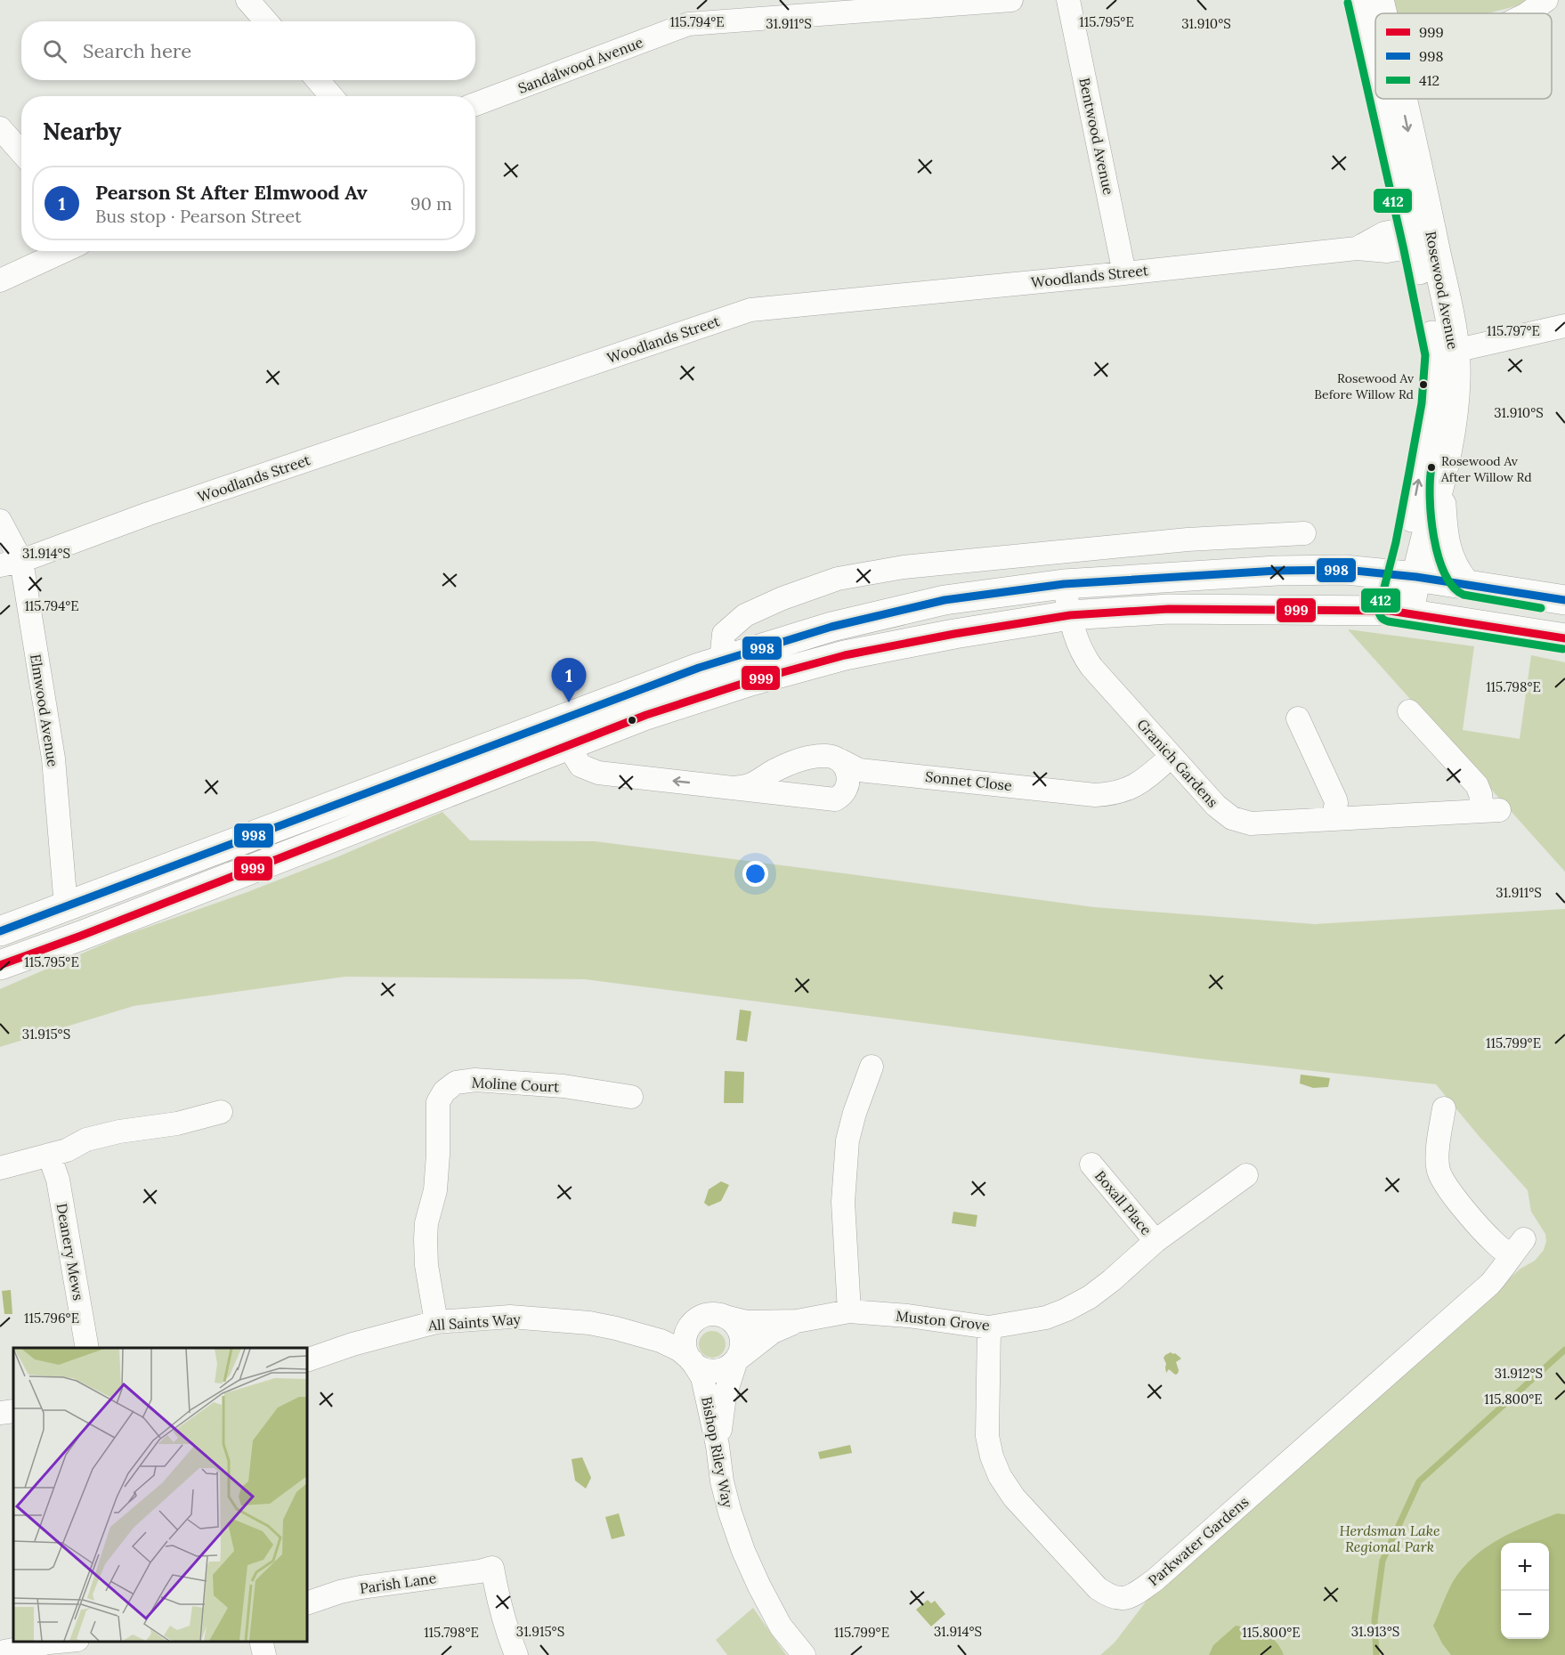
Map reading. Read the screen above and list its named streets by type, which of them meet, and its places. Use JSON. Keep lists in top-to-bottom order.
{
  "streets": {
    "main road": ["Rosewood Avenue"],
    "street": [
      "Sandalwood Avenue",
      "Bentwood Avenue",
      "Woodlands Street",
      "Elmwood Avenue",
      "Granich Gardens",
      "Sonnet Close",
      "Moline Court",
      "Boxall Place",
      "Deanery Mews",
      "Muston Grove",
      "All Saints Way",
      "Bishop Riley Way",
      "Parkwater Gardens",
      "Parish Lane"
    ]
  },
  "crossings": [
    ["Bentwood Avenue", "Woodlands Street"],
    ["Woodlands Street", "Rosewood Avenue"],
    ["Woodlands Street", "Elmwood Avenue"],
    ["Granich Gardens", "Sonnet Close"],
    ["Moline Court", "All Saints Way"],
    ["Boxall Place", "Muston Grove"],
    ["Muston Grove", "Parkwater Gardens"]
  ],
  "parks": ["Herdsman Lake Regional Park"],
  "places": ["Rosewood Av Before Willow Rd", "Rosewood Av After Willow Rd"],
  "lines": ["transit line 412", "transit line 998", "transit line 999"],
  "legend": ["999", "998", "412"],
  "page": {
    "search": "Search here",
    "heading": "Nearby",
    "list": [
      {
        "mark": "1",
        "name": "Pearson St After Elmwood Av",
        "note": "Bus stop · Pearson Street",
        "value": "90 m"
      }
    ],
    "pins": "1",
    "map_buttons": ["+", "−"]
  },
  "coordinates": [
    "115.794°E",
    "115.795°E",
    "31.911°S",
    "31.910°S",
    "115.797°E",
    "31.914°S",
    "115.798°E",
    "31.915°S",
    "115.799°E",
    "115.796°E",
    "31.912°S",
    "115.800°E",
    "31.913°S"
  ]
}
